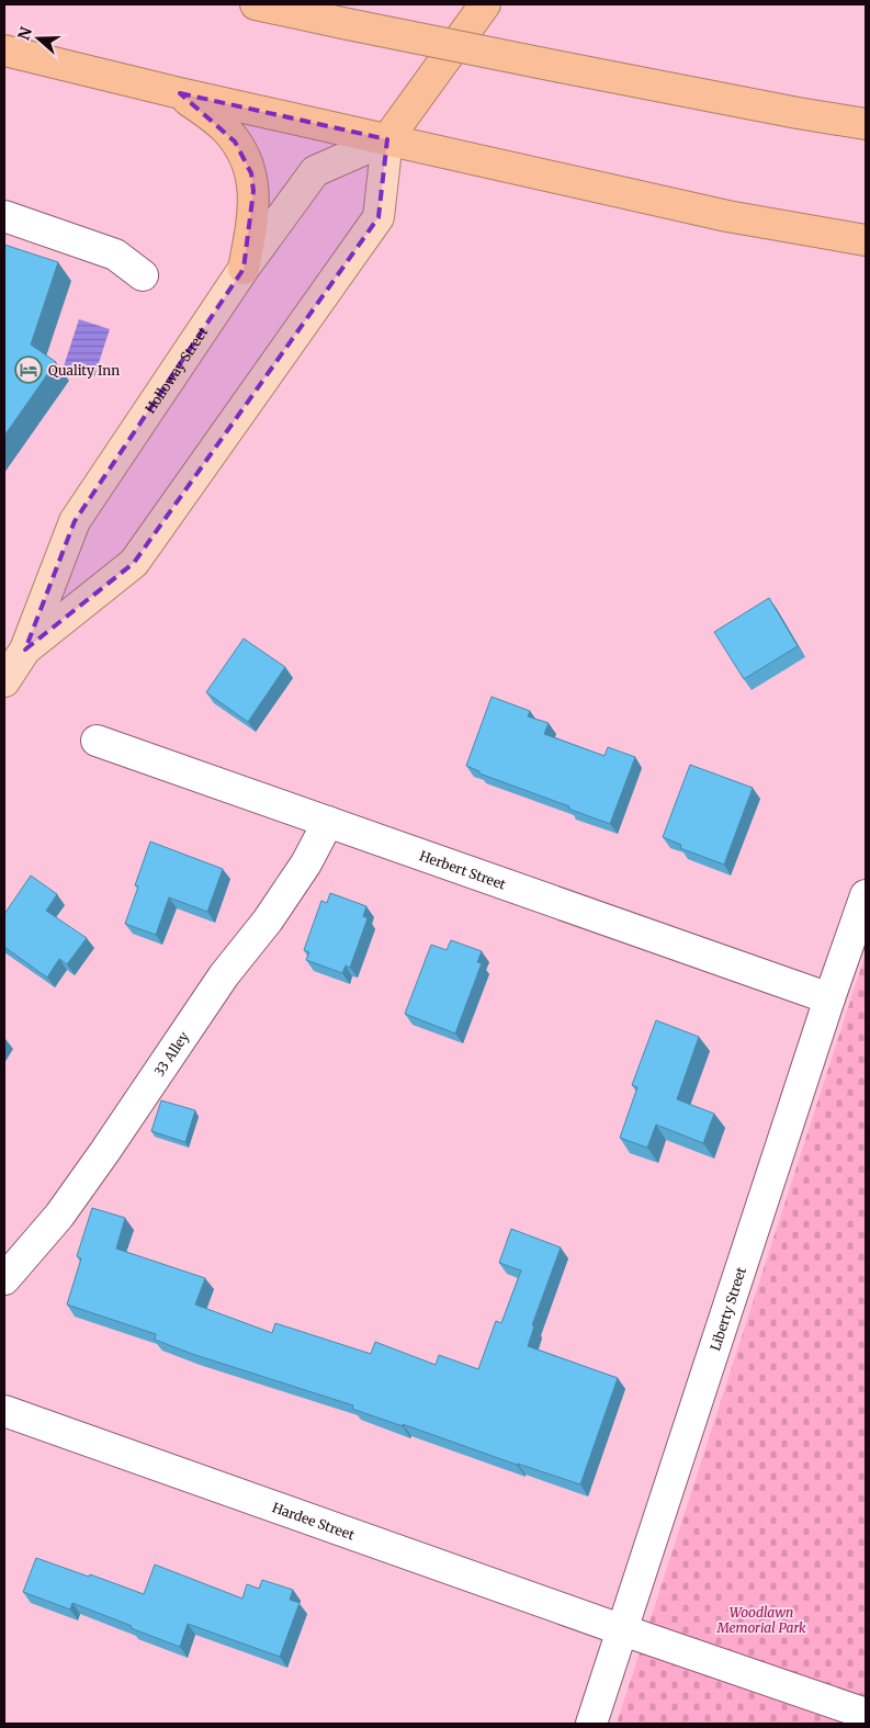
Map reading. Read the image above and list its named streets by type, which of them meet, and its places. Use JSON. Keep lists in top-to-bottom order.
{
  "streets": {
    "highway": ["Holloway Street"],
    "street": [
      "Herbert Street",
      "33 Alley",
      "Liberty Street",
      "Hardee Street"
    ]
  },
  "crossings": [
    ["Herbert Street", "33 Alley"],
    ["Herbert Street", "Liberty Street"],
    ["Liberty Street", "Hardee Street"]
  ],
  "parks": ["Woodlawn Memorial Park"],
  "places": {
    "hotel": ["Quality Inn"]
  },
  "north": "left"
}
